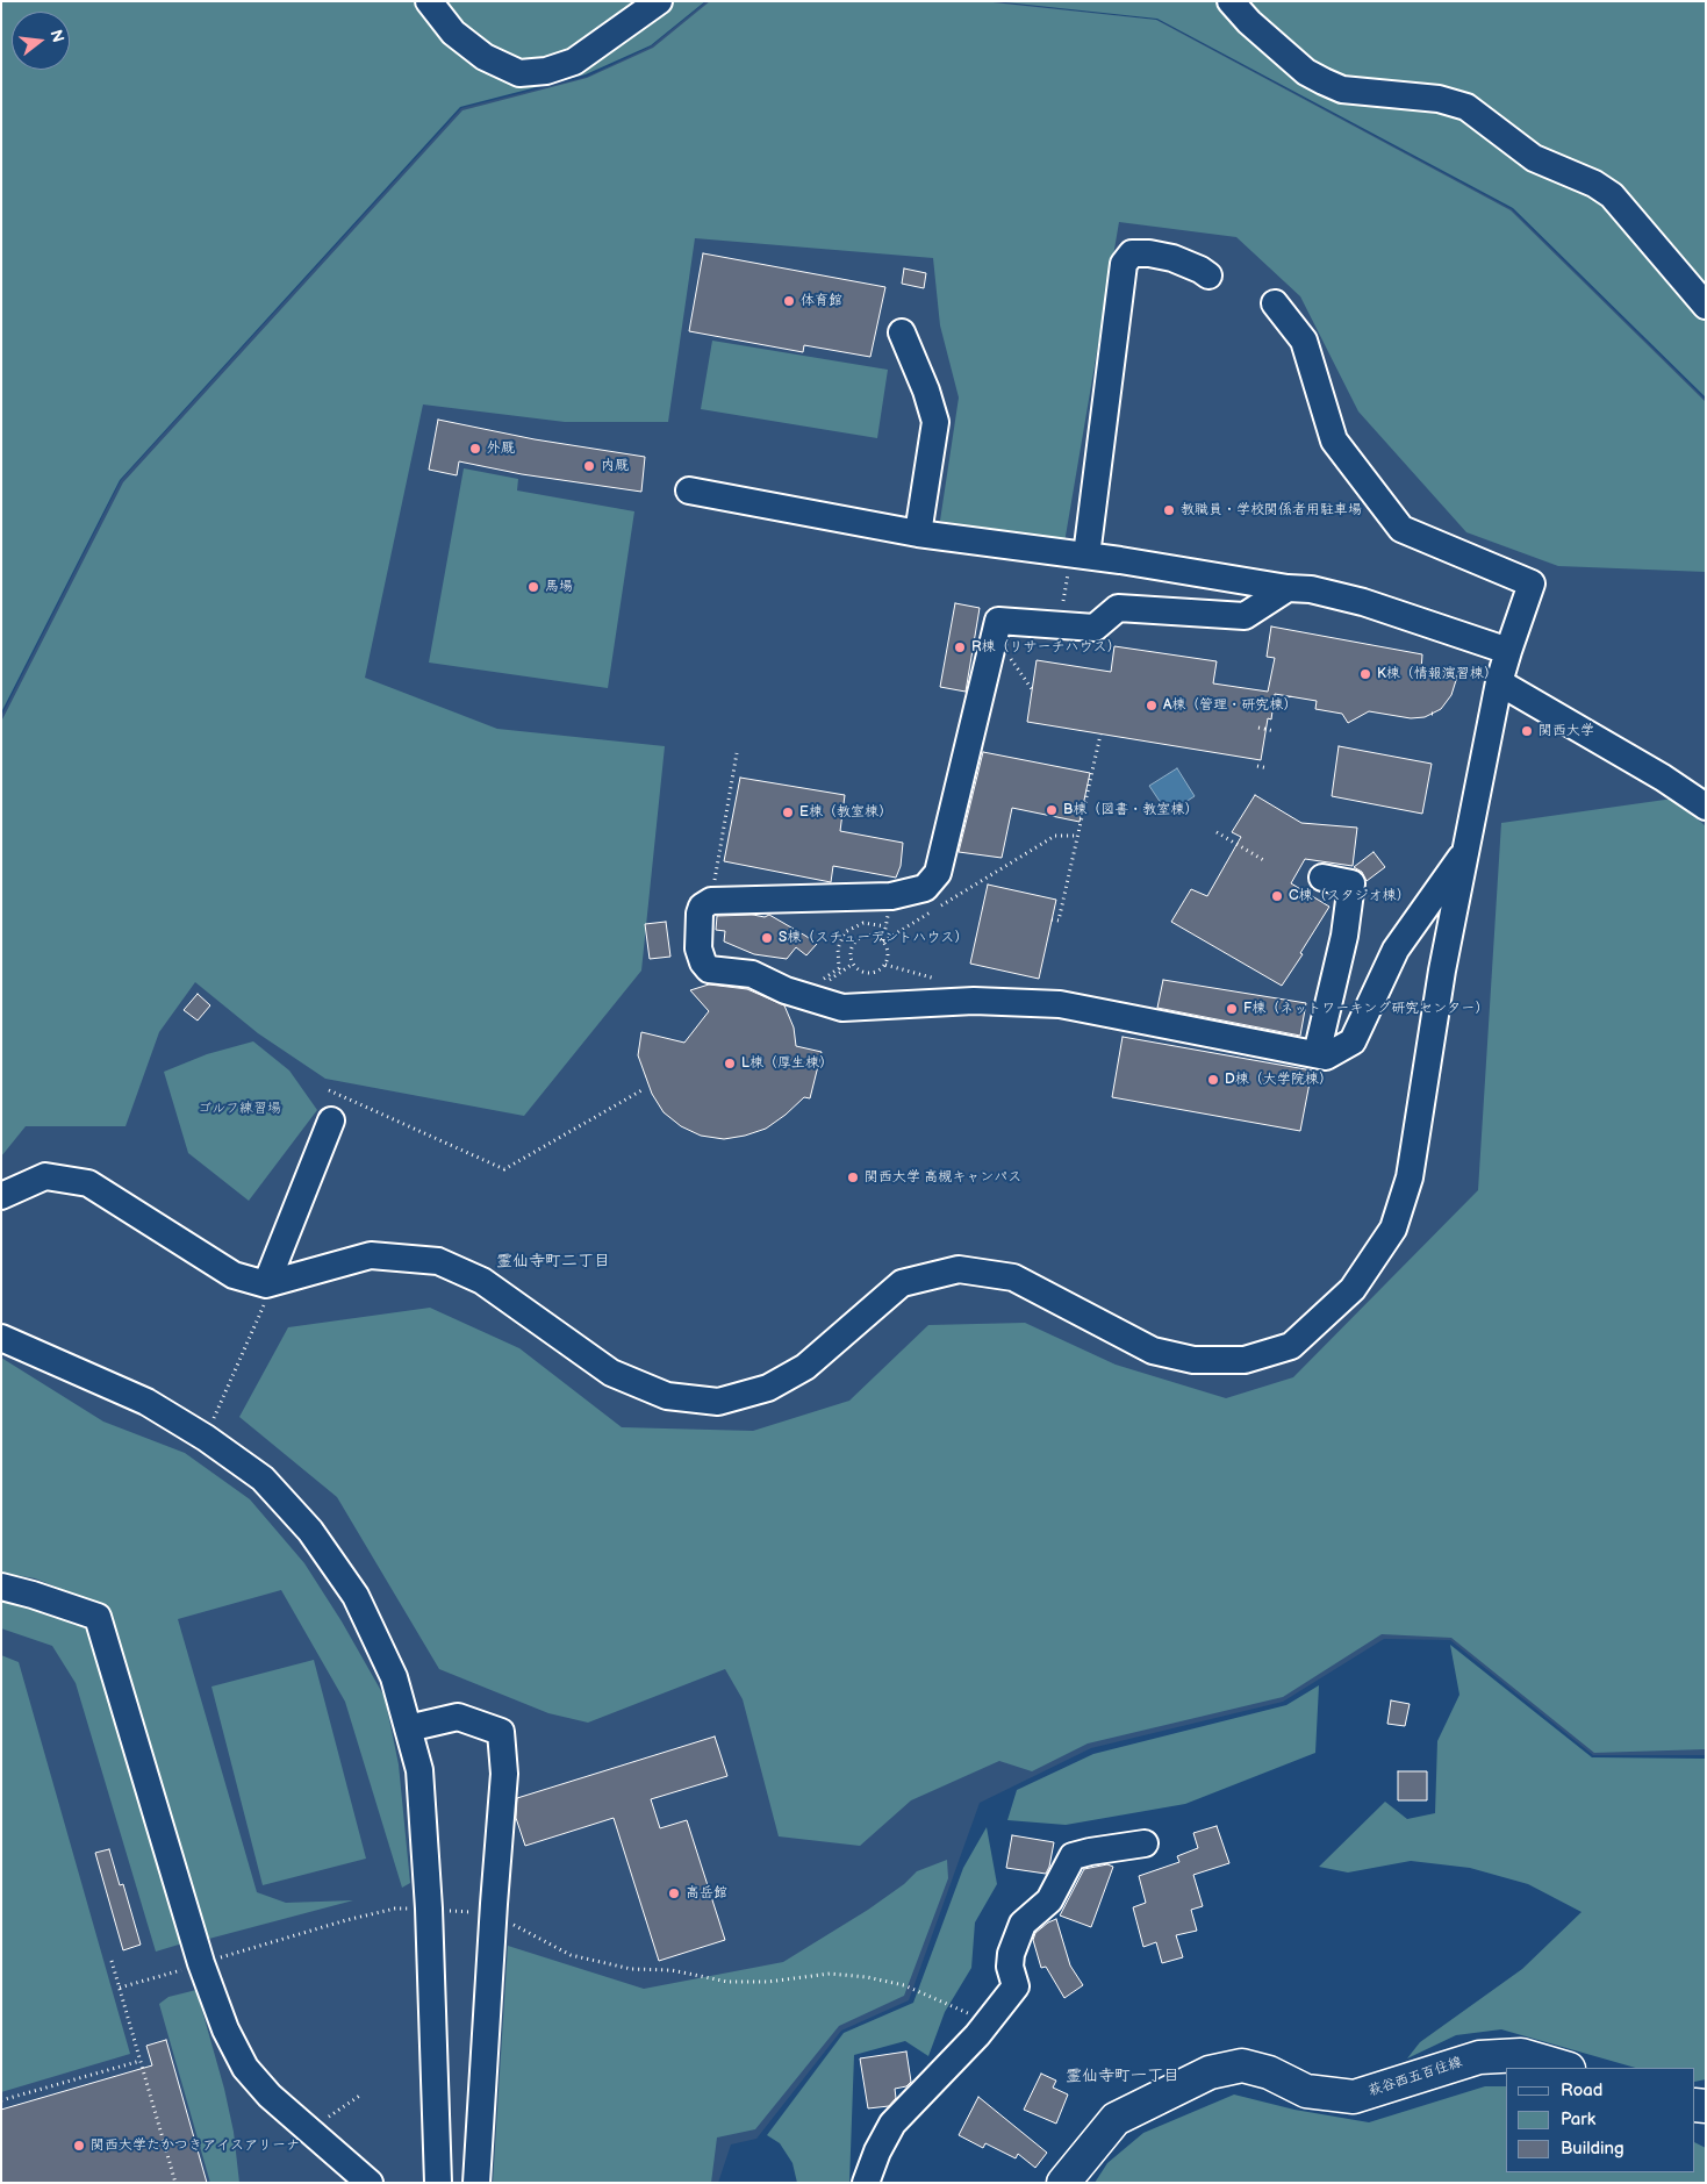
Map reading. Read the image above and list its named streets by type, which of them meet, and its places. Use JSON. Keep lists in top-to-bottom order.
{
  "streets": {
    "main road": ["萩谷西五百住線"]
  },
  "districts": ["霊仙寺町二丁目", "霊仙寺町一丁目"],
  "parks": ["ゴルフ練習場"],
  "places": [
    "体育館",
    "外厩",
    "内厩",
    "教職員・学校関係者用駐車場",
    "馬場",
    "R棟（リサーチハウス）",
    "K棟（情報演習棟）",
    "A棟（管理・研究棟）",
    "関西大学",
    "B棟（図書・教室棟）",
    "E棟（教室棟）",
    "C棟（スタジオ棟）",
    "S棟（スチューデントハウス）",
    "F棟（ネットワーキング研究センター）",
    "L棟（厚生棟）",
    "D棟（大学院棟）",
    "関西大学 高槻キャンパス",
    "高岳館",
    "関西大学たかつきアイスアリーナ"
  ],
  "legend": ["Road", "Park", "Building"],
  "north": "right"
}
